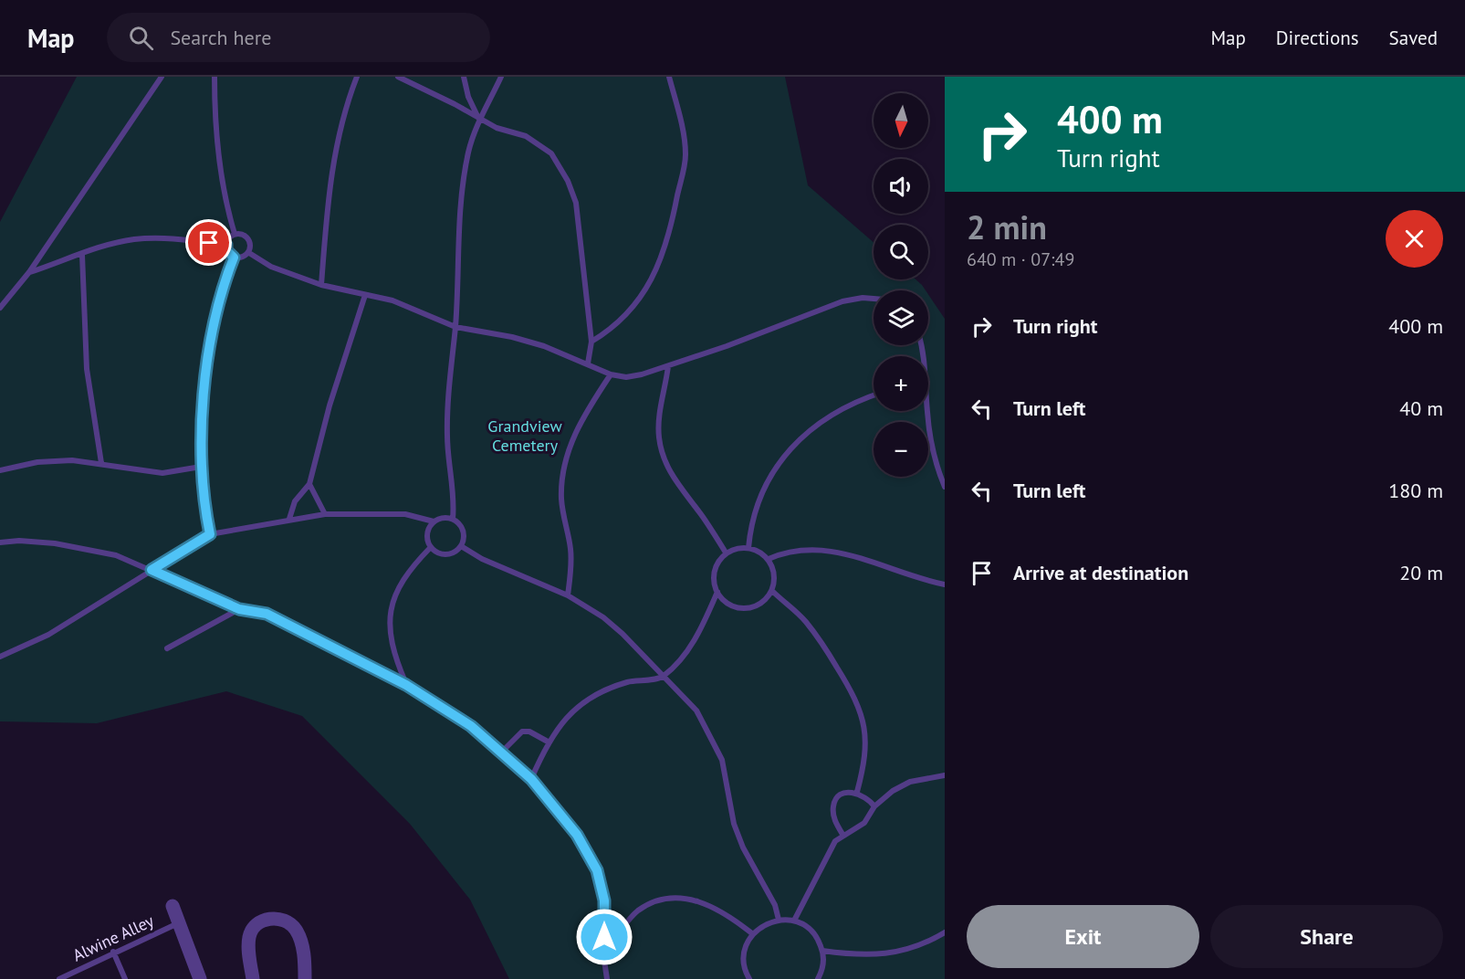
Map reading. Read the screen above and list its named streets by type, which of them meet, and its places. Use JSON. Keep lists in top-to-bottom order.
{
  "streets": {
    "lane": ["Alwine Alley"]
  },
  "parks": ["Grandview Cemetery"],
  "north": "bottom",
  "page": {
    "header": "Map",
    "search": "Search here",
    "nav": ["Map", "Directions", "Saved"],
    "turn": ["400 m", "Turn right"],
    "map_buttons": ["+", "−"],
    "heading": ["2 min", "640 m · 07:49"],
    "list": [
      {
        "name": "Turn right",
        "value": "400 m"
      },
      {
        "name": "Turn left",
        "value": "40 m"
      },
      {
        "name": "Turn left",
        "value": "180 m"
      },
      {
        "name": "Arrive at destination",
        "value": "20 m"
      }
    ],
    "buttons": ["Exit", "Share"]
  }
}
